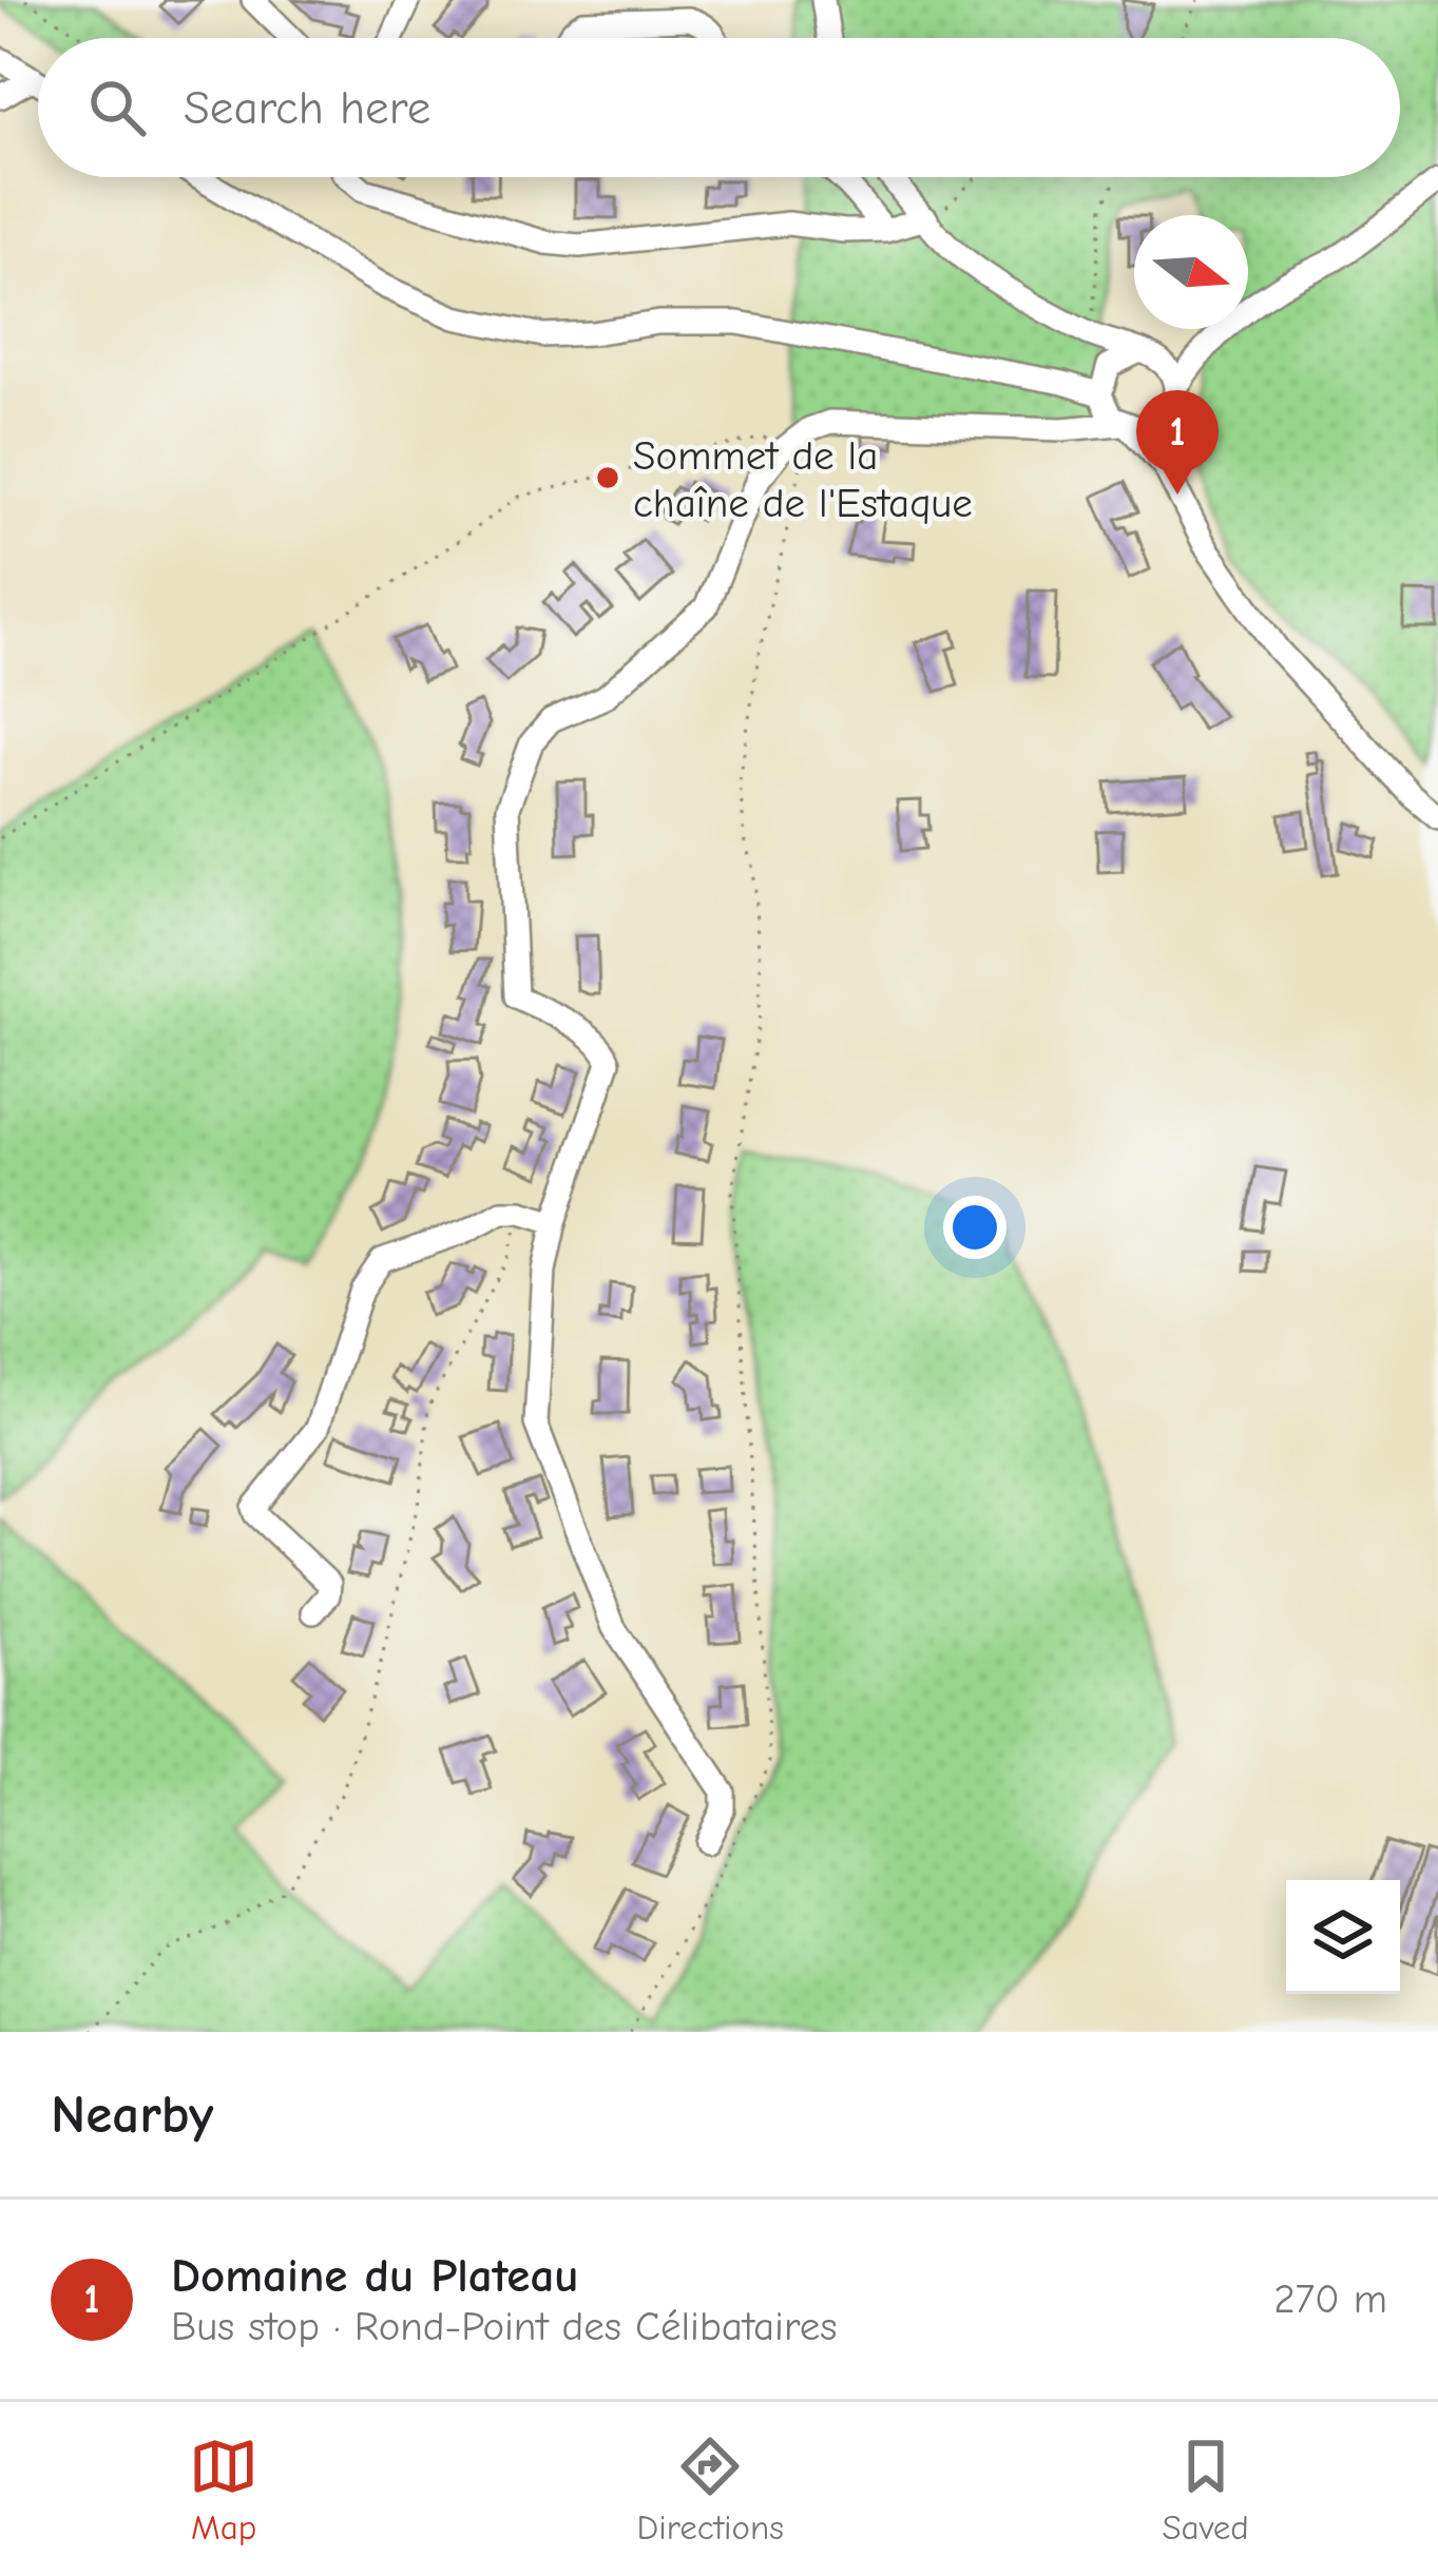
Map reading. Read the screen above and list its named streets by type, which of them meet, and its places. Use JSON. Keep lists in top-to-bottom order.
{
  "places": ["Sommet de la chaîne de l'Estaque"],
  "north": "right",
  "page": {
    "search": "Search here",
    "pins": "1",
    "heading": "Nearby",
    "list": [
      {
        "mark": "1",
        "name": "Domaine du Plateau",
        "note": "Bus stop · Rond-Point des Célibataires",
        "value": "270 m"
      }
    ],
    "nav": ["Map", "Directions", "Saved"]
  }
}
